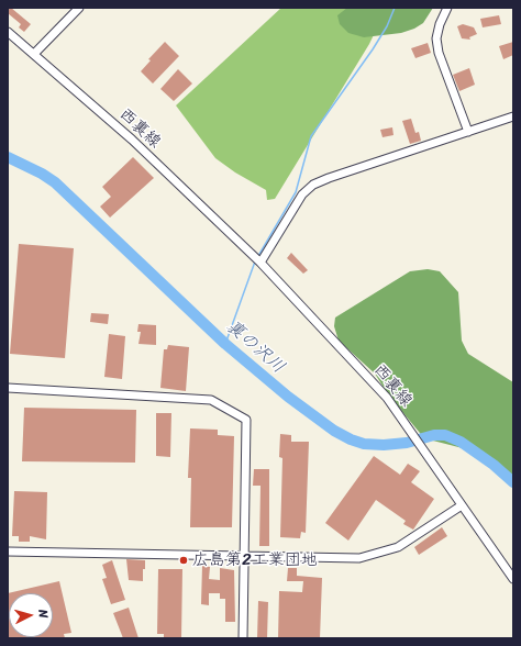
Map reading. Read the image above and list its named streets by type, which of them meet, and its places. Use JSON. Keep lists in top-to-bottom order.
{
  "streets": {
    "street": ["西裏線"]
  },
  "water": ["裏の沢川"],
  "places": ["広島第2工業団地"],
  "north": "right"
}
